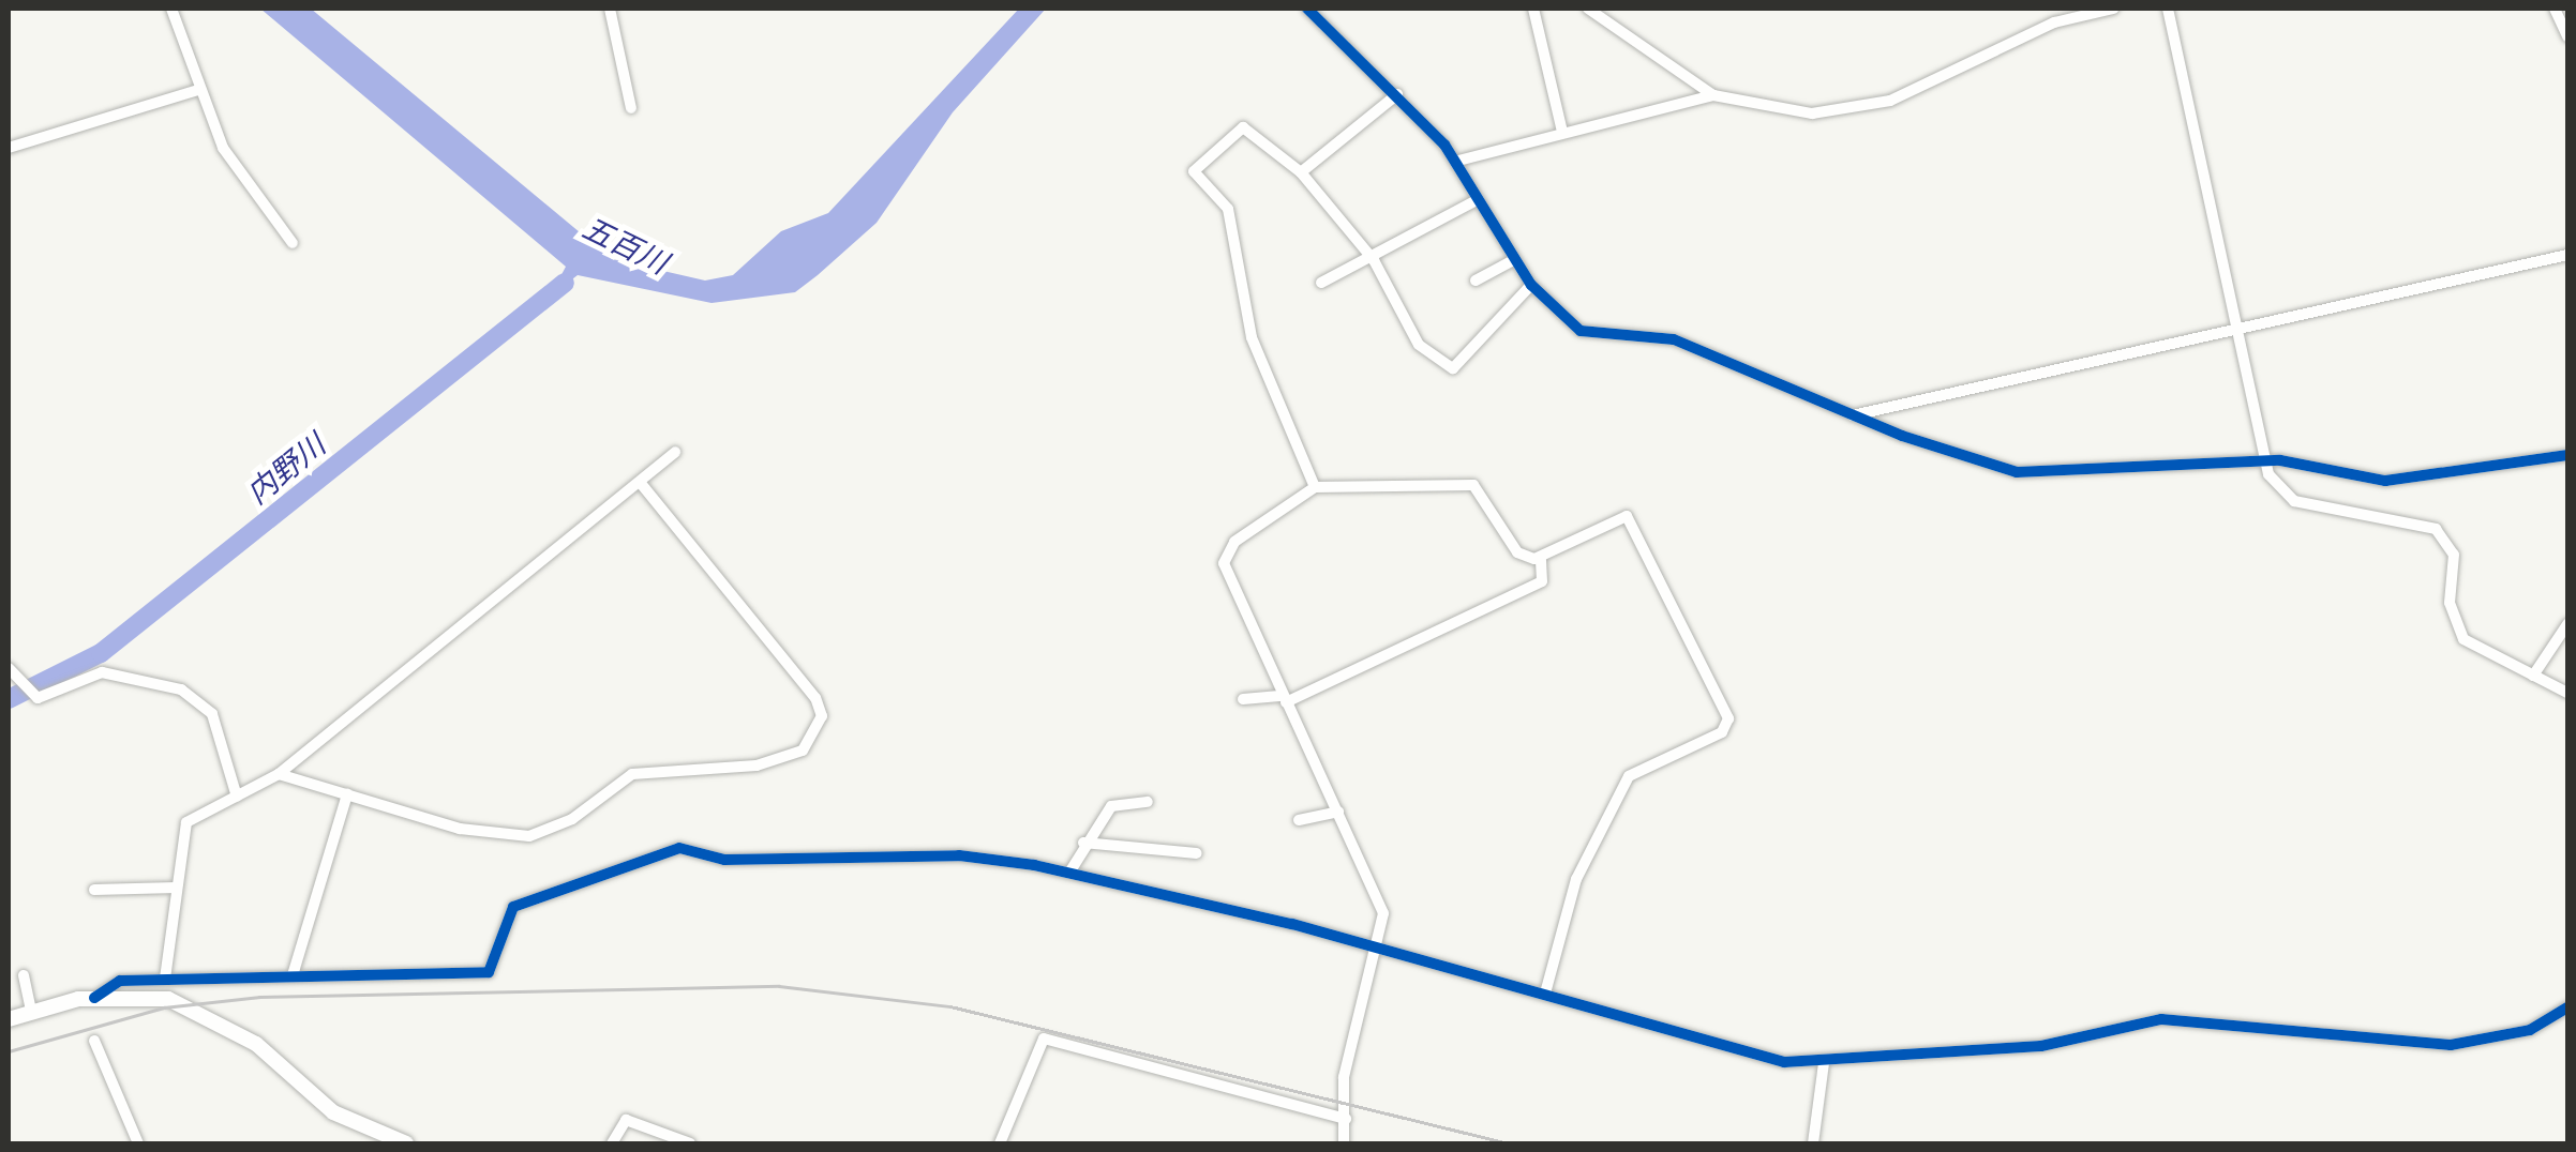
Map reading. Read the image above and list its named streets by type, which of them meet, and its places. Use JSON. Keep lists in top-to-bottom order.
{
  "water": ["五百川", "内野川"]
}
